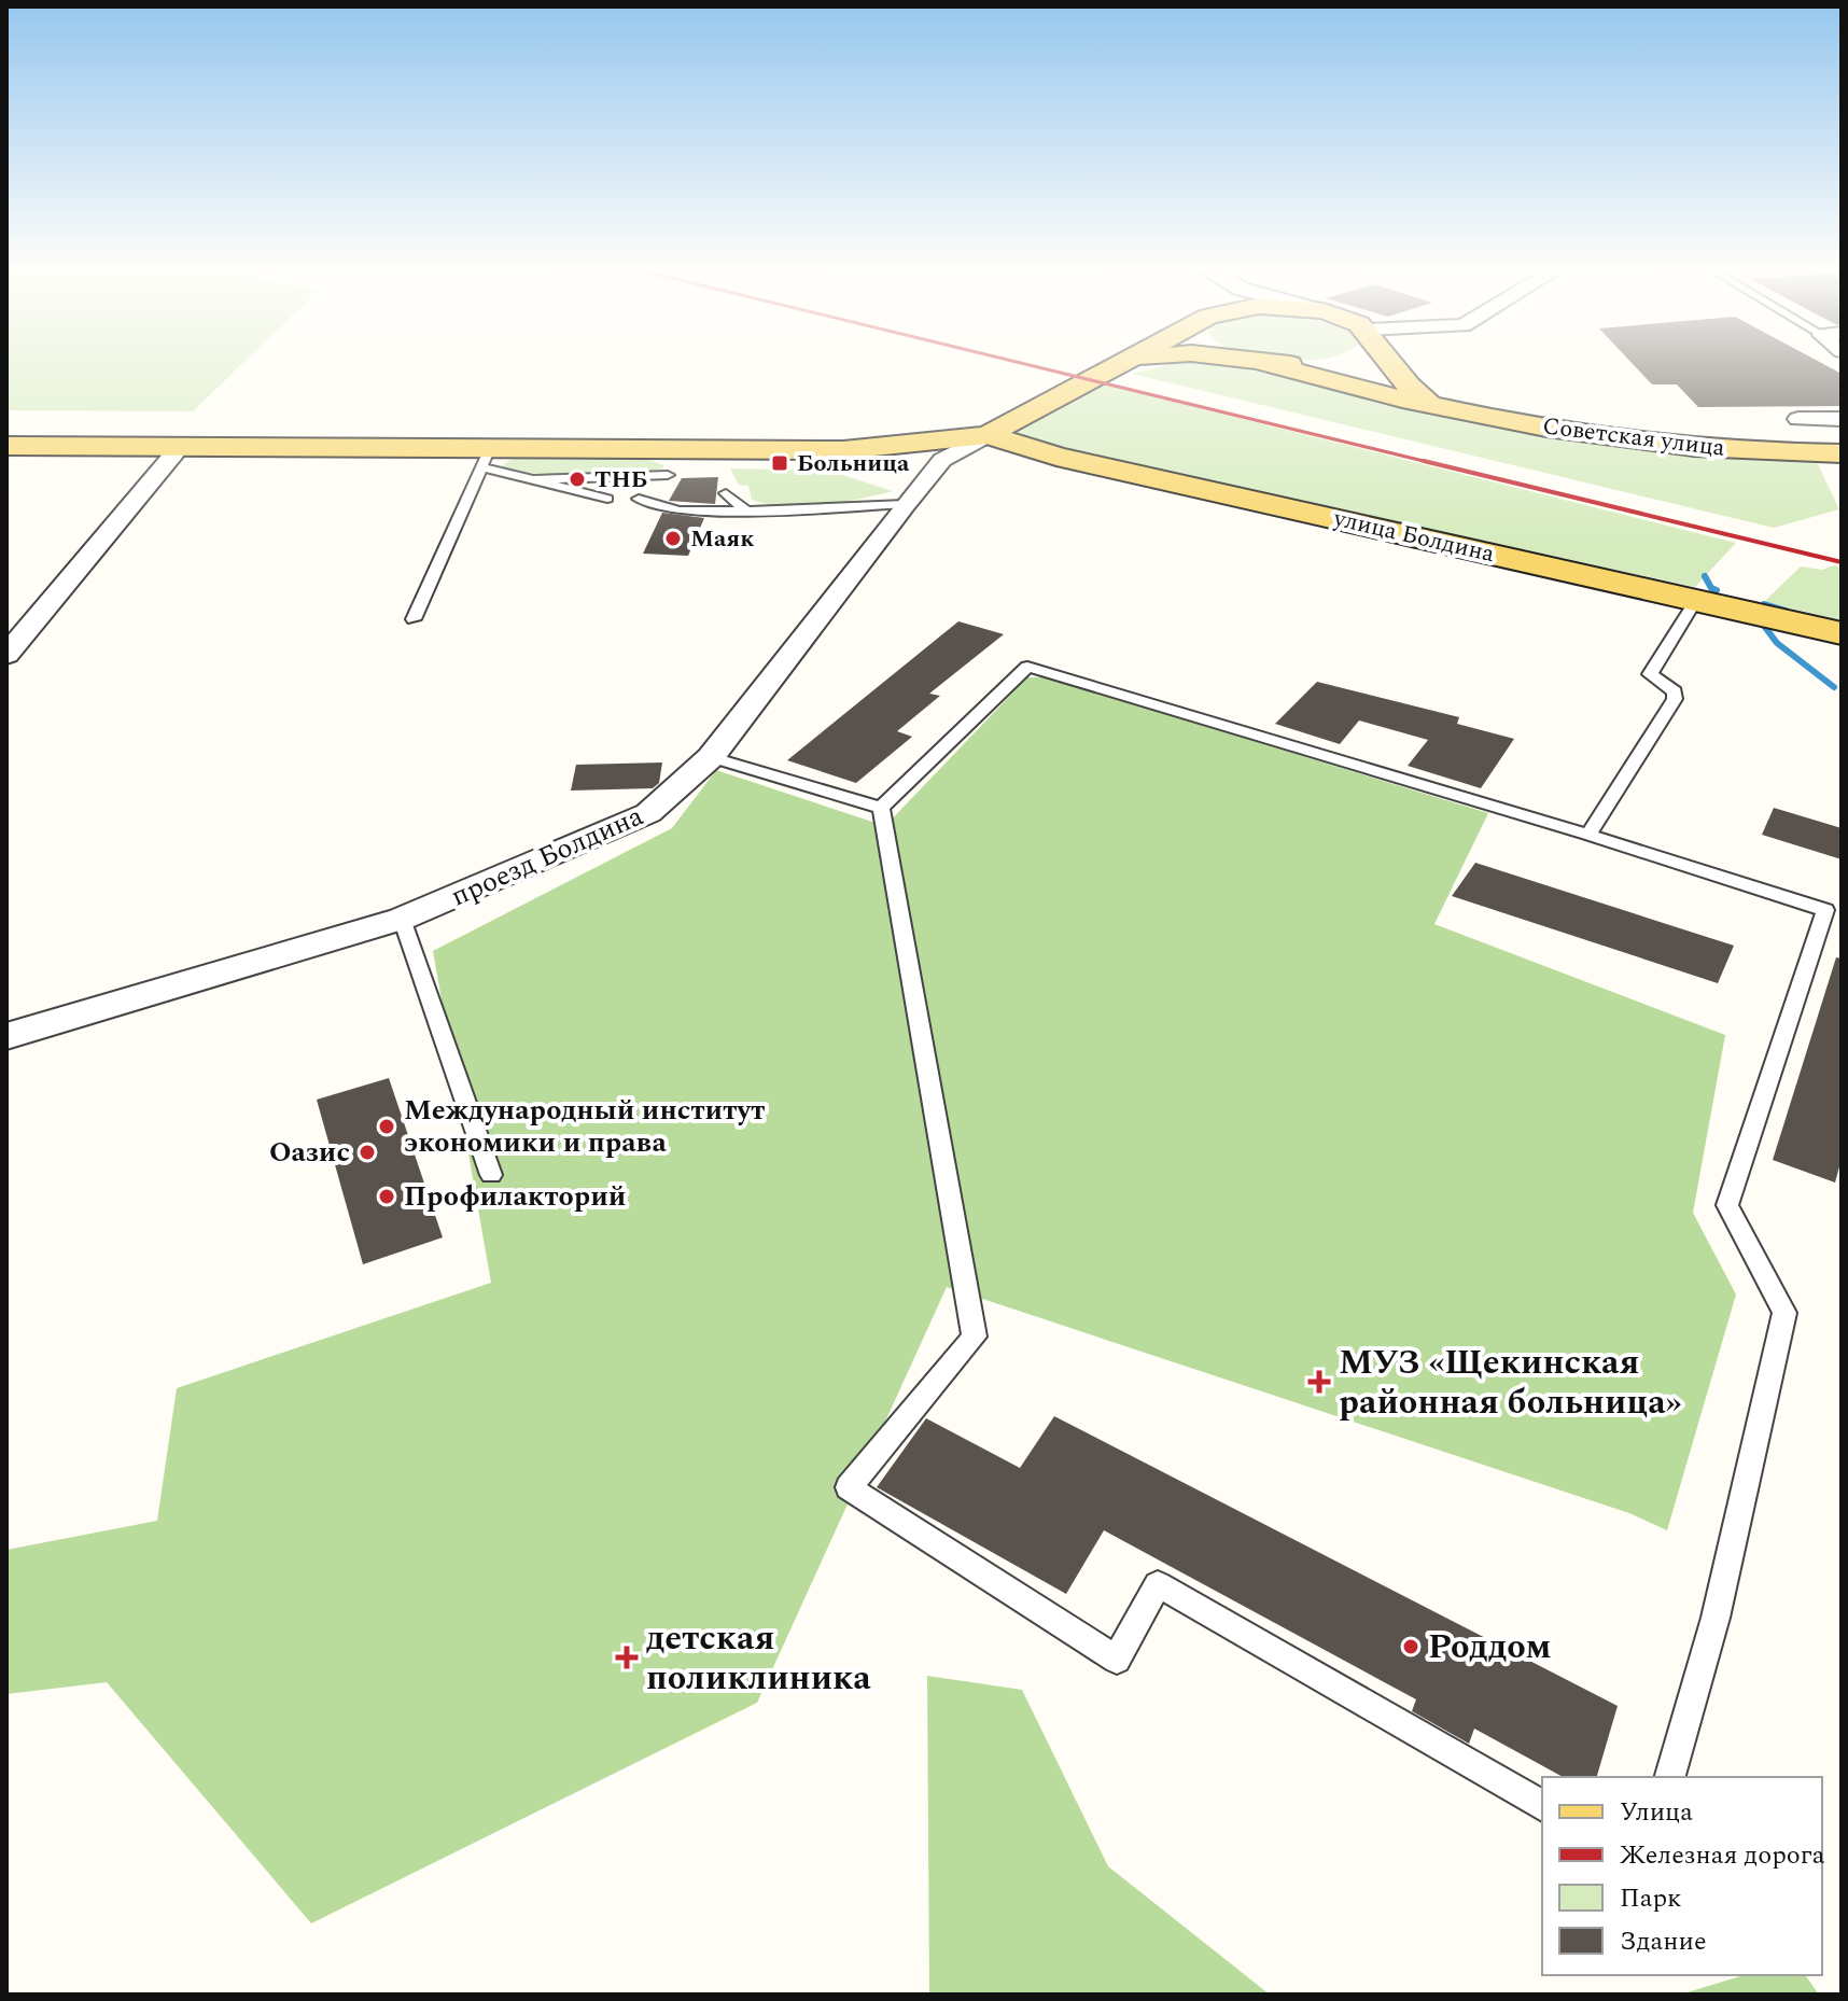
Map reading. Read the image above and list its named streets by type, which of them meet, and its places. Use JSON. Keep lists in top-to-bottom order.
{
  "streets": {
    "main road": ["Советская улица", "улица Болдина"],
    "street": ["проезд Болдина"]
  },
  "crossings": [
    ["улица Болдина", "проезд Болдина"]
  ],
  "places": {
    "transit": ["Больница"],
    "other": [
      "ТНБ",
      "Маяк",
      "Международный институт экономики и права",
      "Оазис",
      "Профилакторий",
      "Роддом"
    ],
    "health": ["МУЗ «Щекинская районная больница»", "детская поликлиника"]
  },
  "legend": [
    "Улица",
    "Железная дорога",
    "Парк",
    "Здание"
  ]
}
